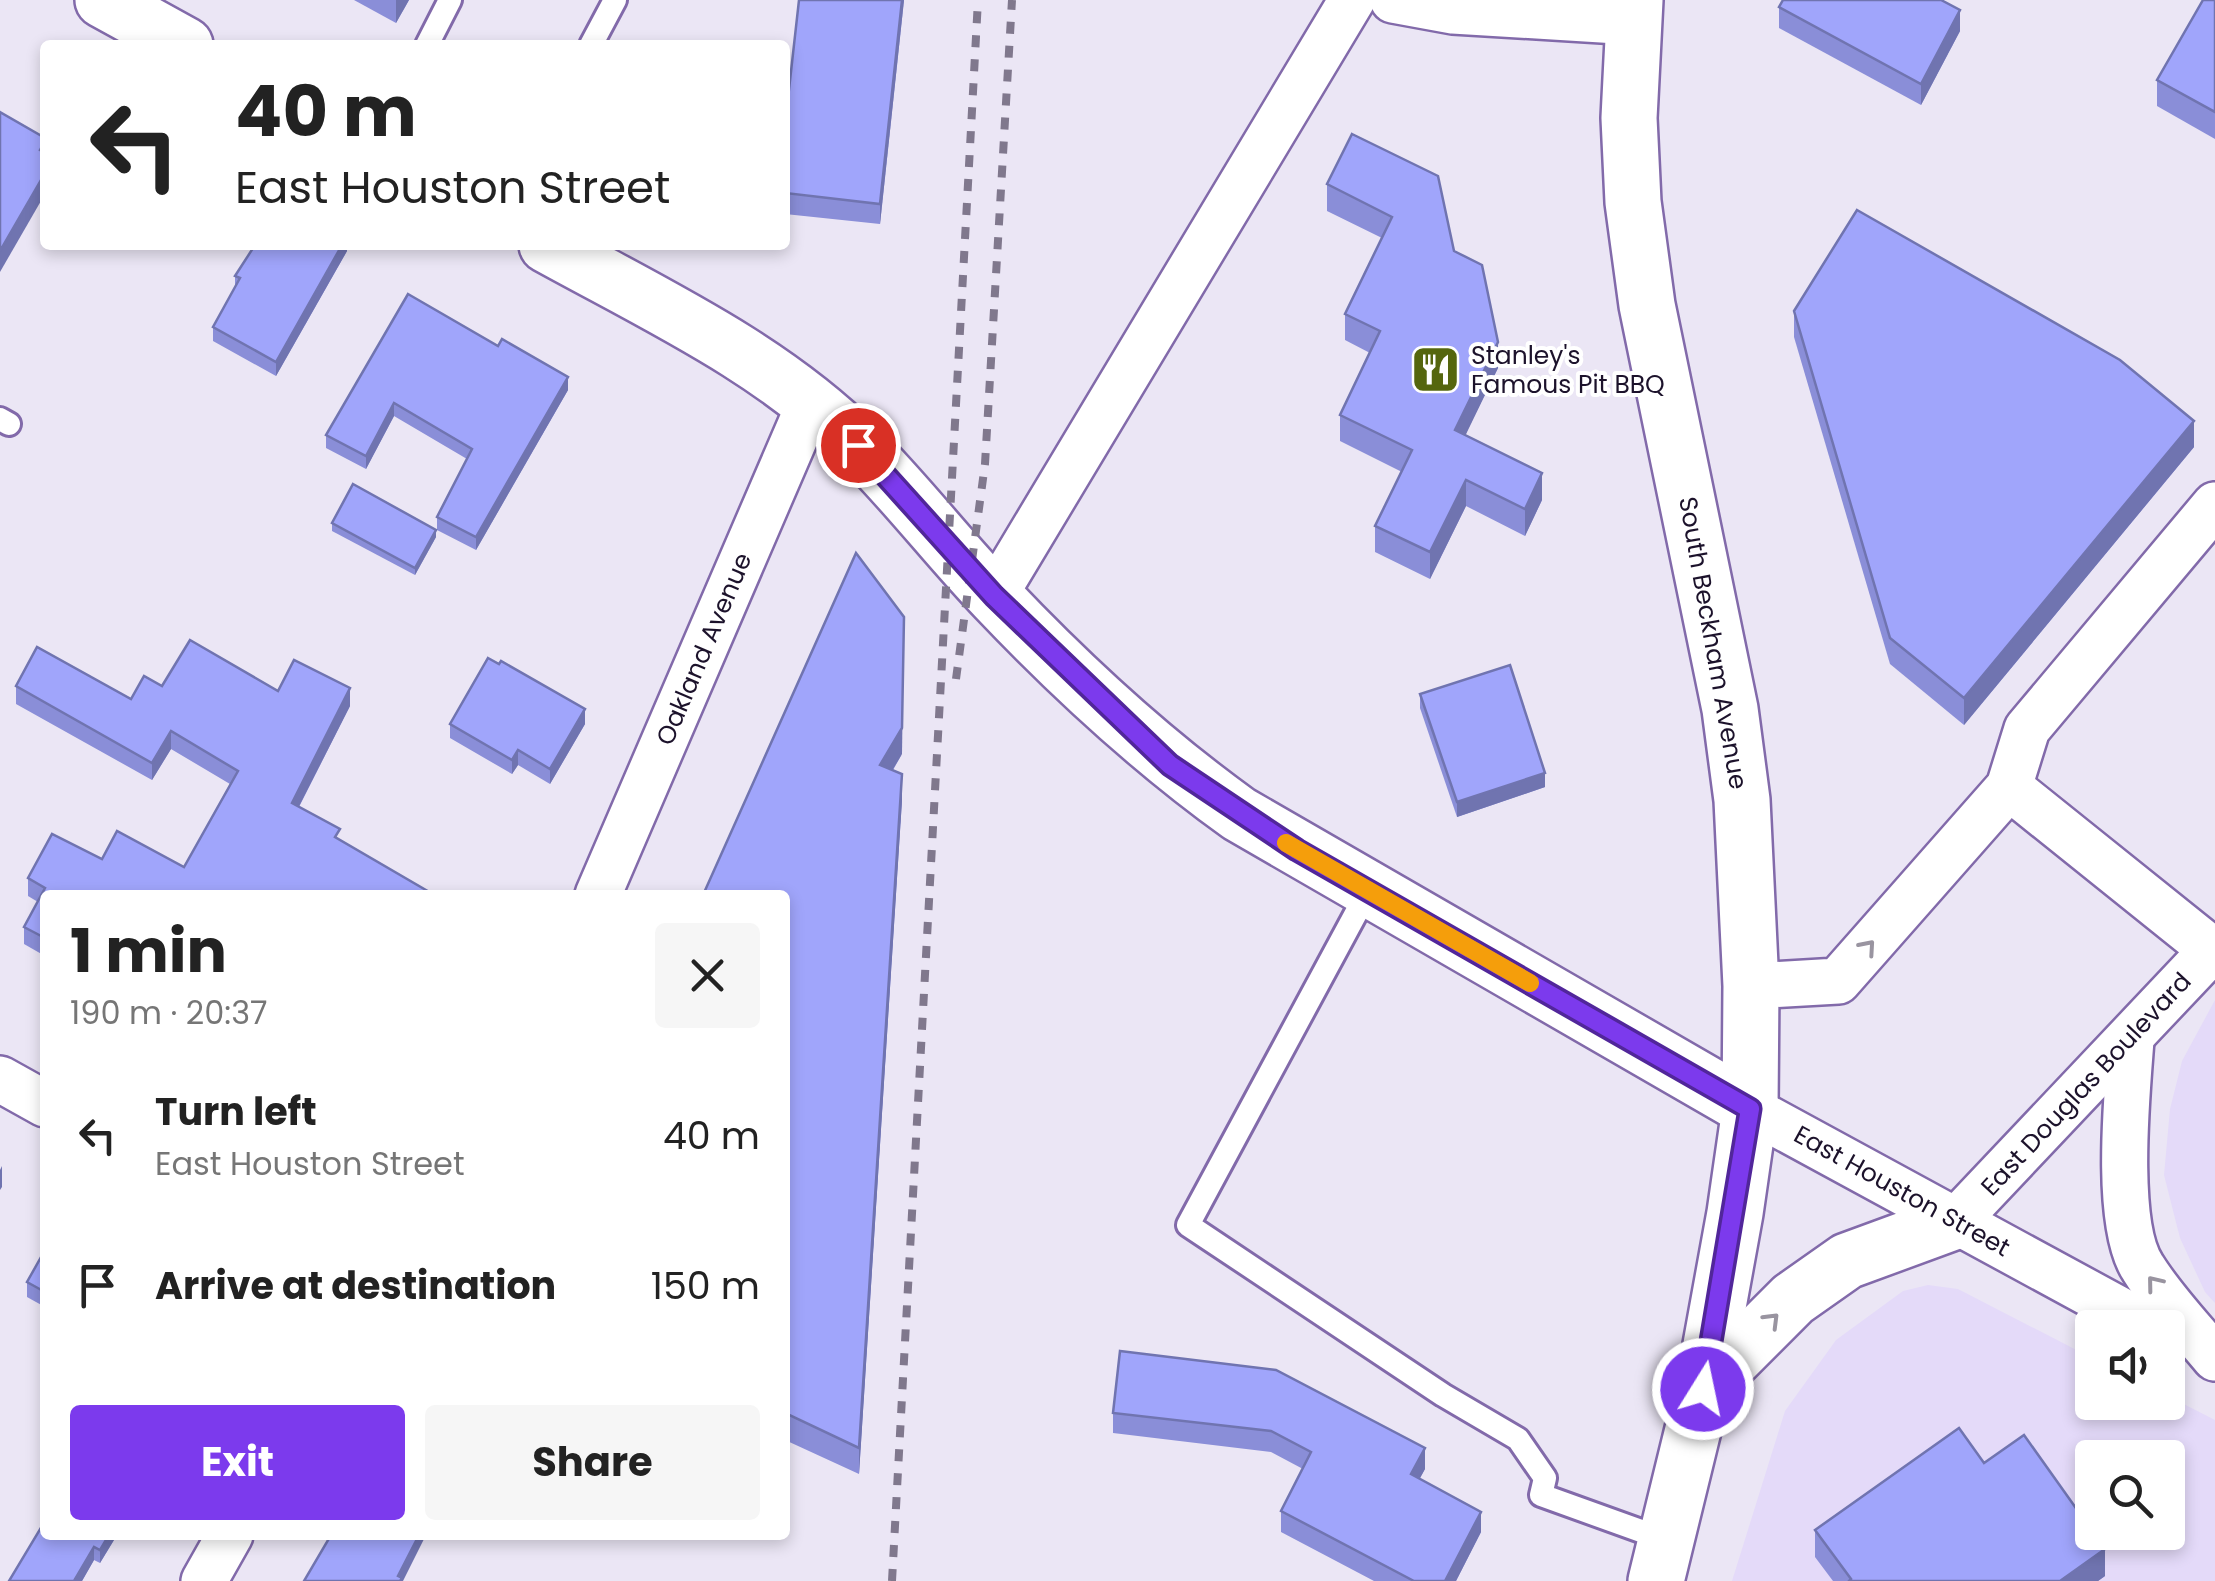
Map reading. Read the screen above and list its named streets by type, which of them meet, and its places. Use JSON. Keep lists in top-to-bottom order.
{
  "streets": {
    "main road": ["South Beckham Avenue", "East Houston Street"],
    "street": ["Oakland Avenue", "East Douglas Boulevard"]
  },
  "crossings": [
    ["South Beckham Avenue", "East Houston Street"],
    ["Oakland Avenue", "East Houston Street"],
    ["East Douglas Boulevard", "East Houston Street"]
  ],
  "places": {
    "restaurant": ["Stanley's Famous Pit BBQ"]
  },
  "page": {
    "turn": ["40 m", "East Houston Street"],
    "heading": ["1 min", "190 m · 20:37"],
    "list": [
      {
        "name": "Turn left",
        "note": "East Houston Street",
        "value": "40 m"
      },
      {
        "name": "Arrive at destination",
        "value": "150 m"
      }
    ],
    "buttons": ["Exit", "Share"]
  }
}
